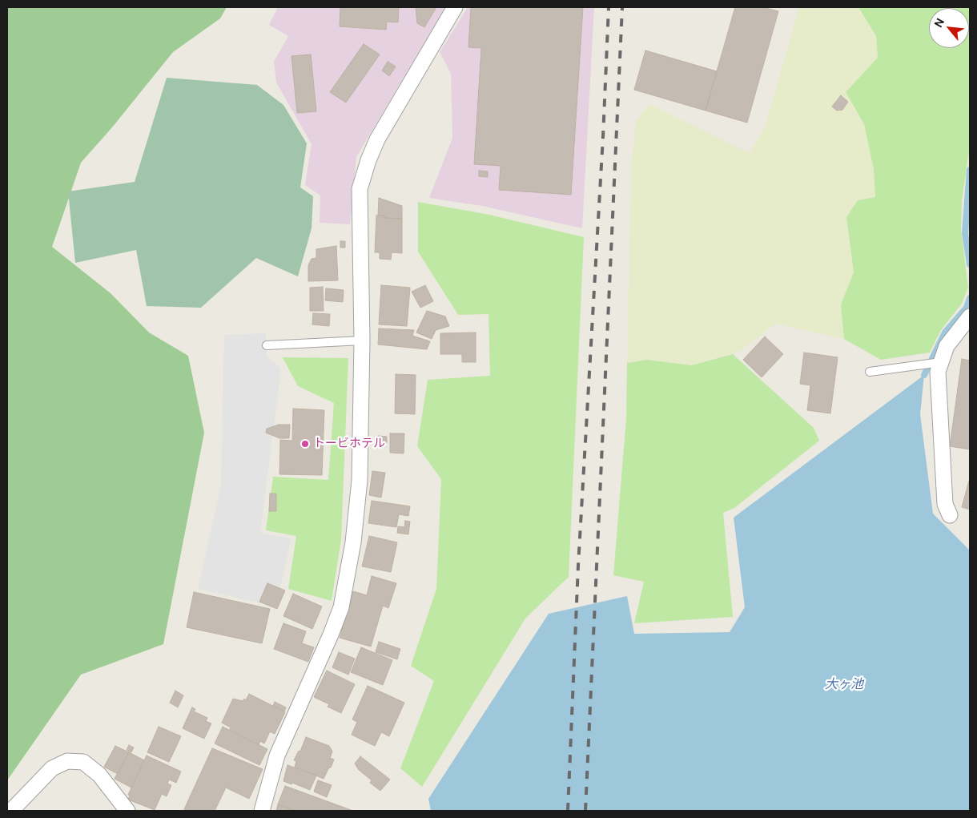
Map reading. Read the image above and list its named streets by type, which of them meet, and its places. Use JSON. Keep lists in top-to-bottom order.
{
  "water": ["大ヶ池"],
  "places": ["トービホテル"],
  "north": "top left"
}
